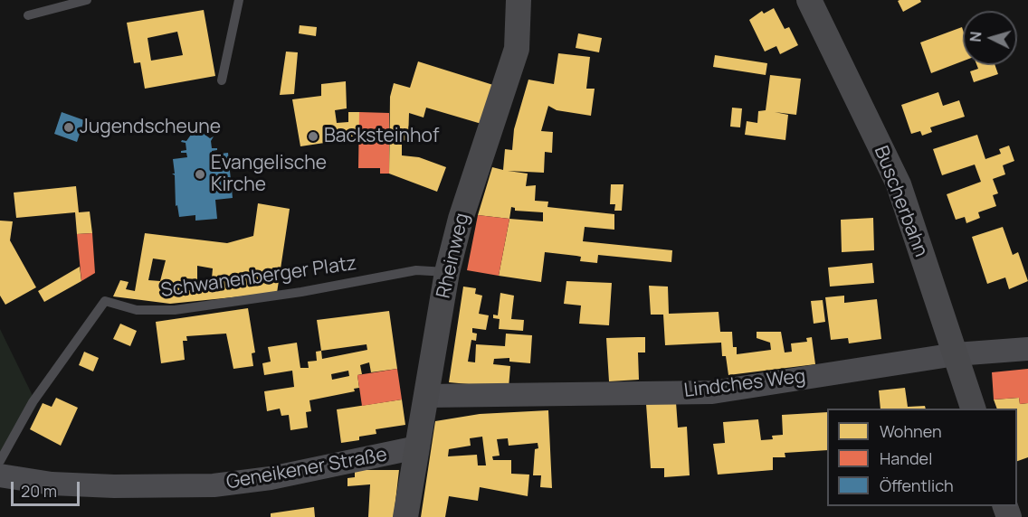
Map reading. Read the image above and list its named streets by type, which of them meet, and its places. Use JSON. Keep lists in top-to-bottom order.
{
  "streets": {
    "main road": ["Buscherbahn", "Rheinweg"],
    "street": ["Lindches Weg", "Geneikener Straße"],
    "lane": ["Schwanenberger Platz"]
  },
  "crossings": [
    ["Buscherbahn", "Lindches Weg"],
    ["Rheinweg", "Schwanenberger Platz"],
    ["Rheinweg", "Lindches Weg"],
    ["Rheinweg", "Geneikener Straße"]
  ],
  "places": ["Jugendscheune", "Backsteinhof", "Evangelische Kirche"],
  "legend": ["Wohnen", "Handel", "Öffentlich"],
  "scale_bar": "20 m",
  "north": "left"
}
